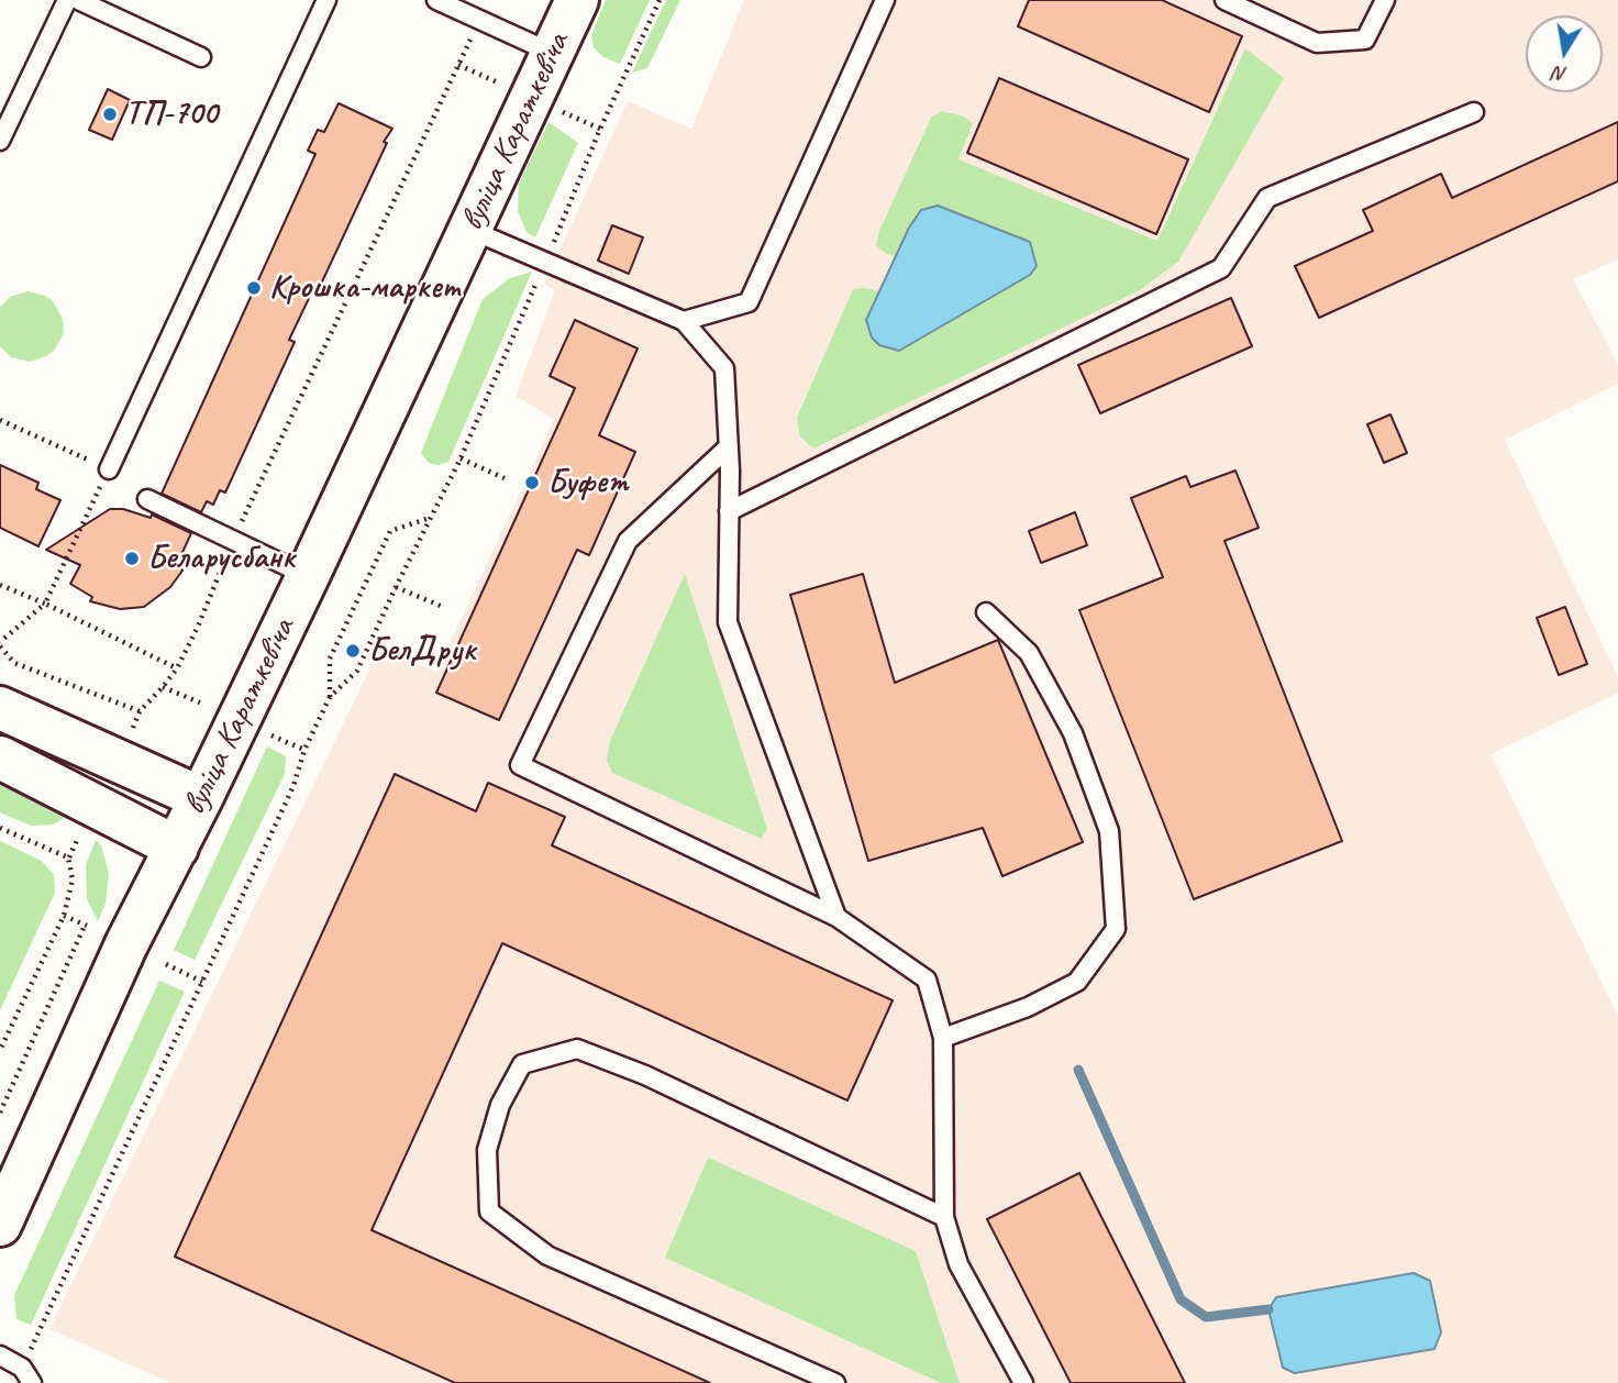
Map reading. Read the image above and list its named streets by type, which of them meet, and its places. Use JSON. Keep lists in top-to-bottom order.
{
  "streets": {
    "street": ["вуліца Караткевіча"]
  },
  "places": [
    "ТП-700",
    "Крошка-маркет",
    "Буфет",
    "Беларусбанк",
    "БелДрук"
  ],
  "north": "bottom"
}
